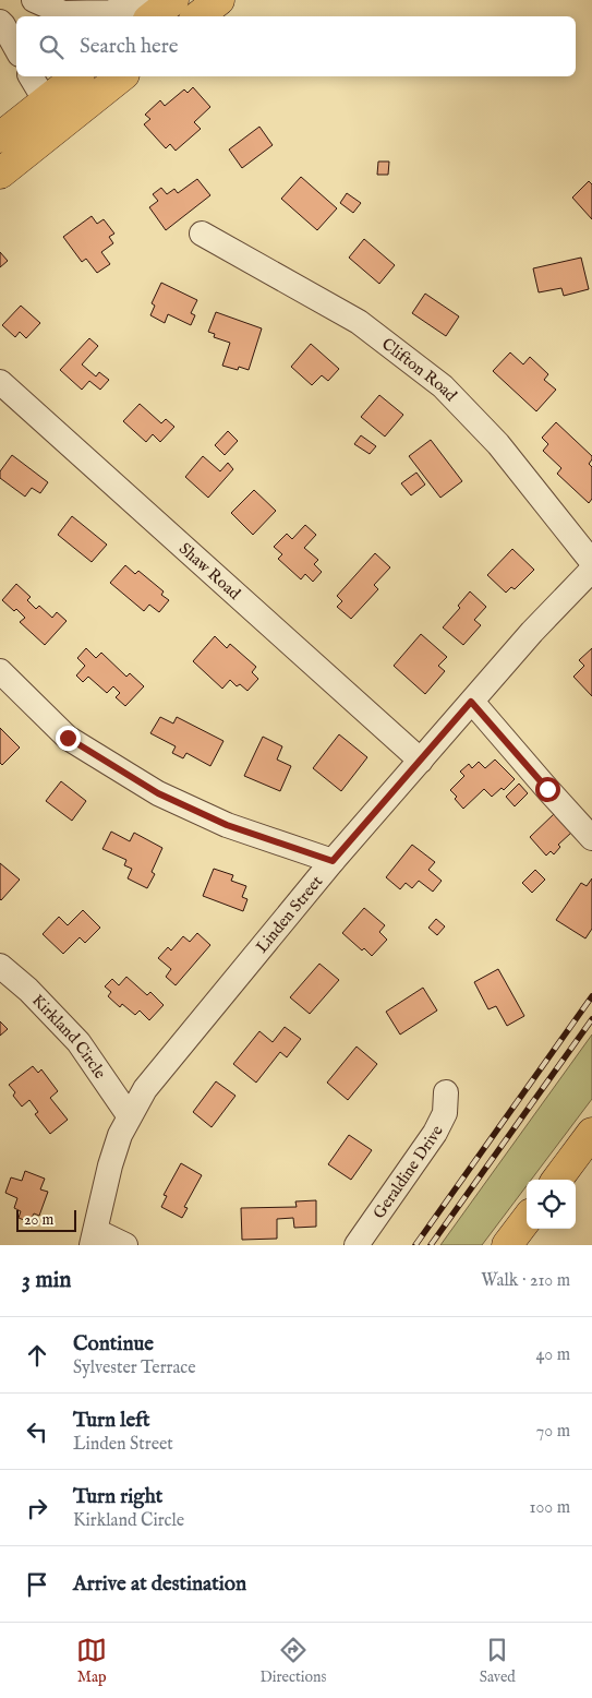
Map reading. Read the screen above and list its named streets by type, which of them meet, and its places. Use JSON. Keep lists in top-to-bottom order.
{
  "streets": {
    "street": [
      "Clifton Road",
      "Shaw Road",
      "Linden Street",
      "Kirkland Circle",
      "Geraldine Drive"
    ]
  },
  "crossings": [
    ["Shaw Road", "Linden Street"],
    ["Linden Street", "Kirkland Circle"]
  ],
  "scale_bar": "20 m",
  "page": {
    "search": "Search here",
    "scale": "20 m",
    "heading": ["3 min", "Walk · 210 m"],
    "list": [
      ["Continue", "Sylvester Terrace", "40 m"],
      ["Turn left", "Linden Street", "70 m"],
      ["Turn right", "Kirkland Circle", "100 m"],
      "Arrive at destination"
    ],
    "nav": ["Map", "Directions", "Saved"]
  }
}
